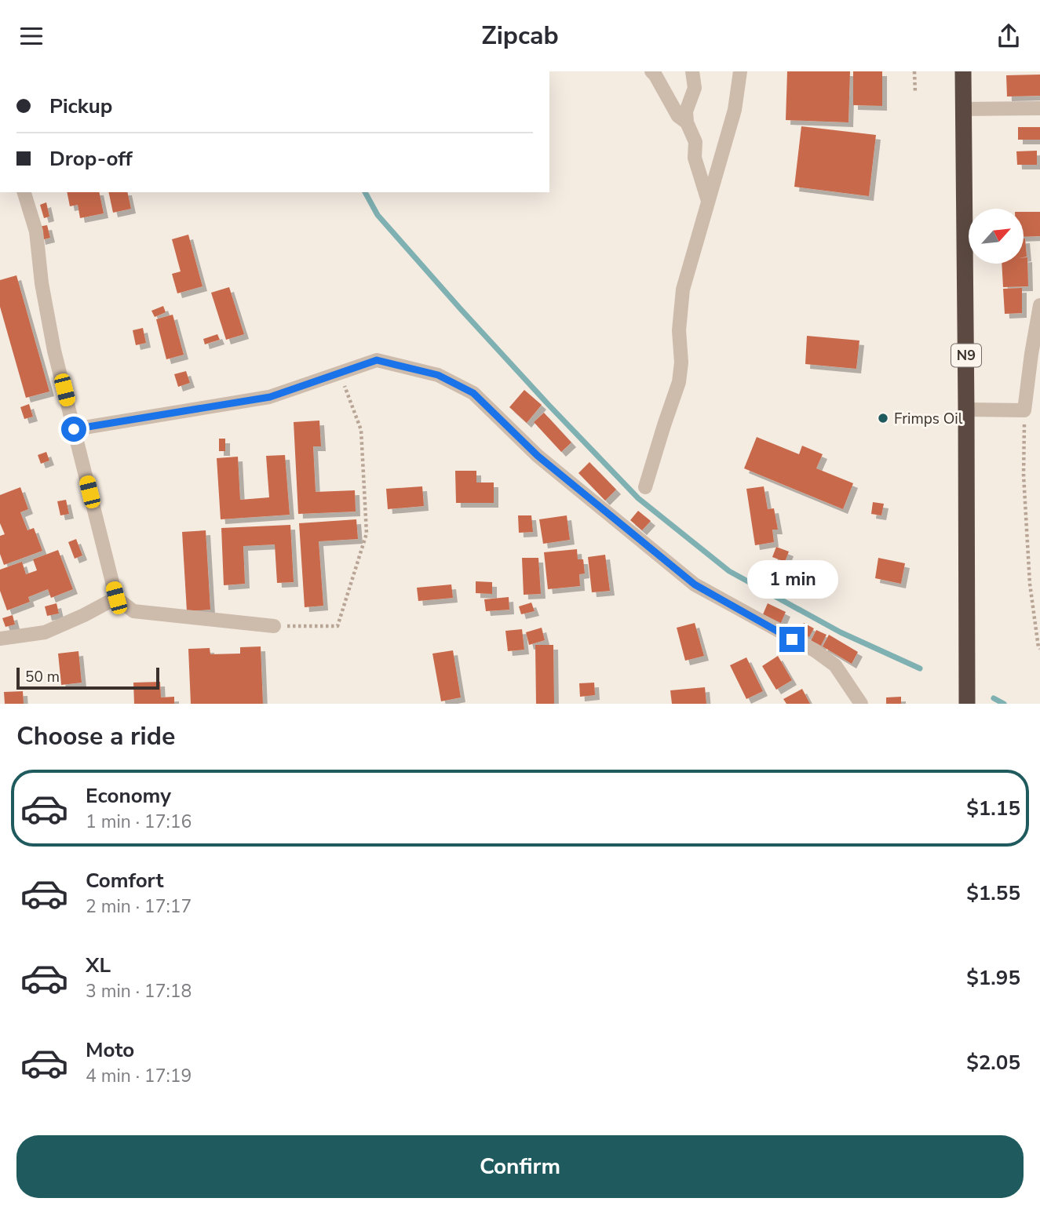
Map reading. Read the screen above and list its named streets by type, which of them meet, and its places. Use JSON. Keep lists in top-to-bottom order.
{
  "streets": {
    "highway": ["N9"]
  },
  "places": ["Frimps Oil"],
  "scale_bar": "50 m",
  "north": "top right",
  "page": {
    "header": "Zipcab",
    "banner": ["Pickup", "Drop-off"],
    "bubble": "1 min",
    "scale": "50 m",
    "heading": "Choose a ride",
    "list": [
      {
        "name": "Economy",
        "note": "1 min · 17:16",
        "value": "$1.15"
      },
      {
        "name": "Comfort",
        "note": "2 min · 17:17",
        "value": "$1.55"
      },
      {
        "name": "XL",
        "note": "3 min · 17:18",
        "value": "$1.95"
      },
      {
        "name": "Moto",
        "note": "4 min · 17:19",
        "value": "$2.05"
      }
    ],
    "buttons": "Confirm"
  }
}
